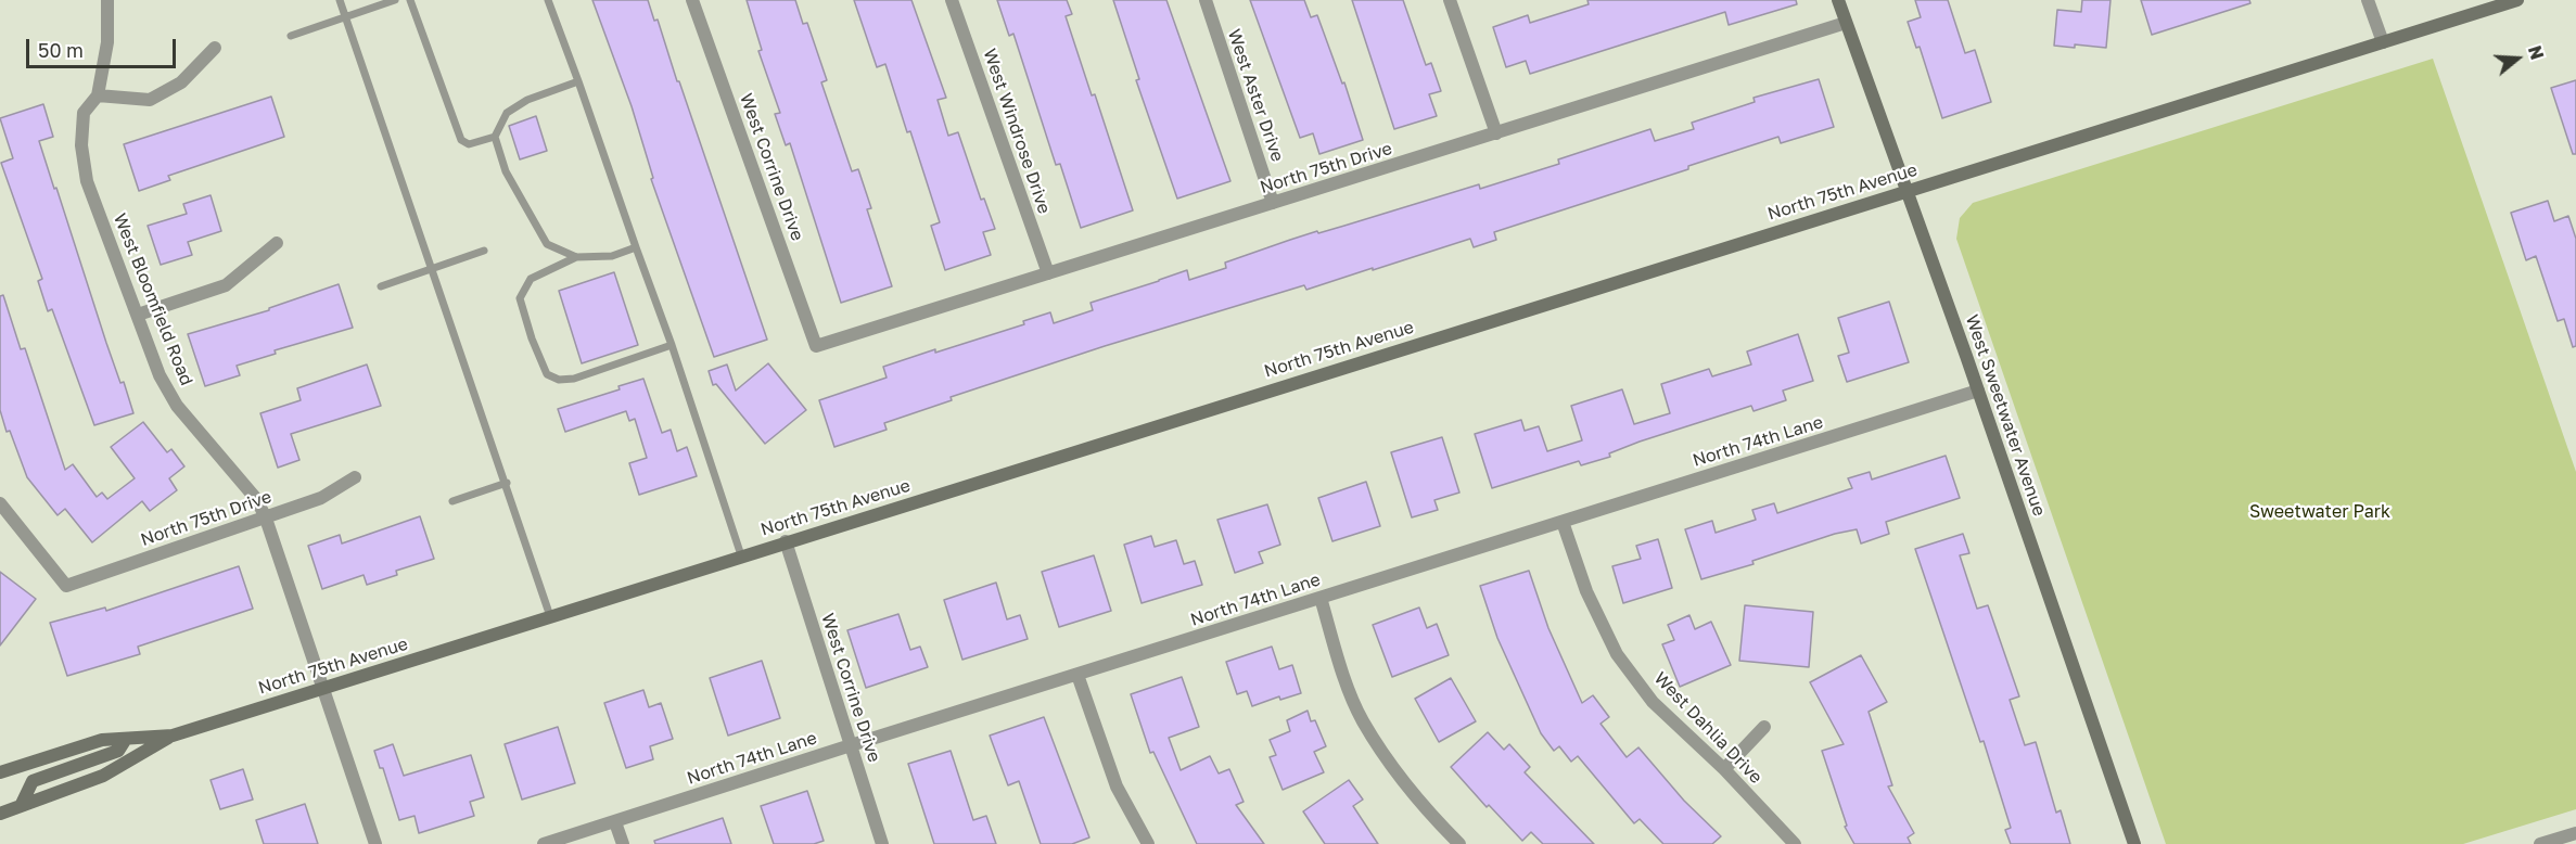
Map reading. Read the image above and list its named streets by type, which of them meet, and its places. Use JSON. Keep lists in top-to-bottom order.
{
  "streets": {
    "main road": ["North 75th Avenue", "West Sweetwater Avenue"],
    "street": [
      "West Aster Drive",
      "West Windrose Drive",
      "West Corrine Drive",
      "North 75th Drive",
      "West Bloomfield Road",
      "North 74th Lane",
      "West Dahlia Drive"
    ]
  },
  "crossings": [
    ["West Aster Drive", "North 75th Drive"],
    ["West Windrose Drive", "North 75th Drive"],
    ["West Corrine Drive", "North 75th Drive"],
    ["West Corrine Drive", "North 75th Avenue"],
    ["West Corrine Drive", "North 74th Lane"],
    ["North 75th Drive", "West Bloomfield Road"],
    ["North 75th Drive", "West Sweetwater Avenue"],
    ["North 75th Avenue", "West Bloomfield Road"],
    ["North 75th Avenue", "West Sweetwater Avenue"],
    ["West Sweetwater Avenue", "North 74th Lane"],
    ["North 74th Lane", "West Dahlia Drive"]
  ],
  "parks": ["Sweetwater Park"],
  "scale_bar": "50 m",
  "north": "right"
}
